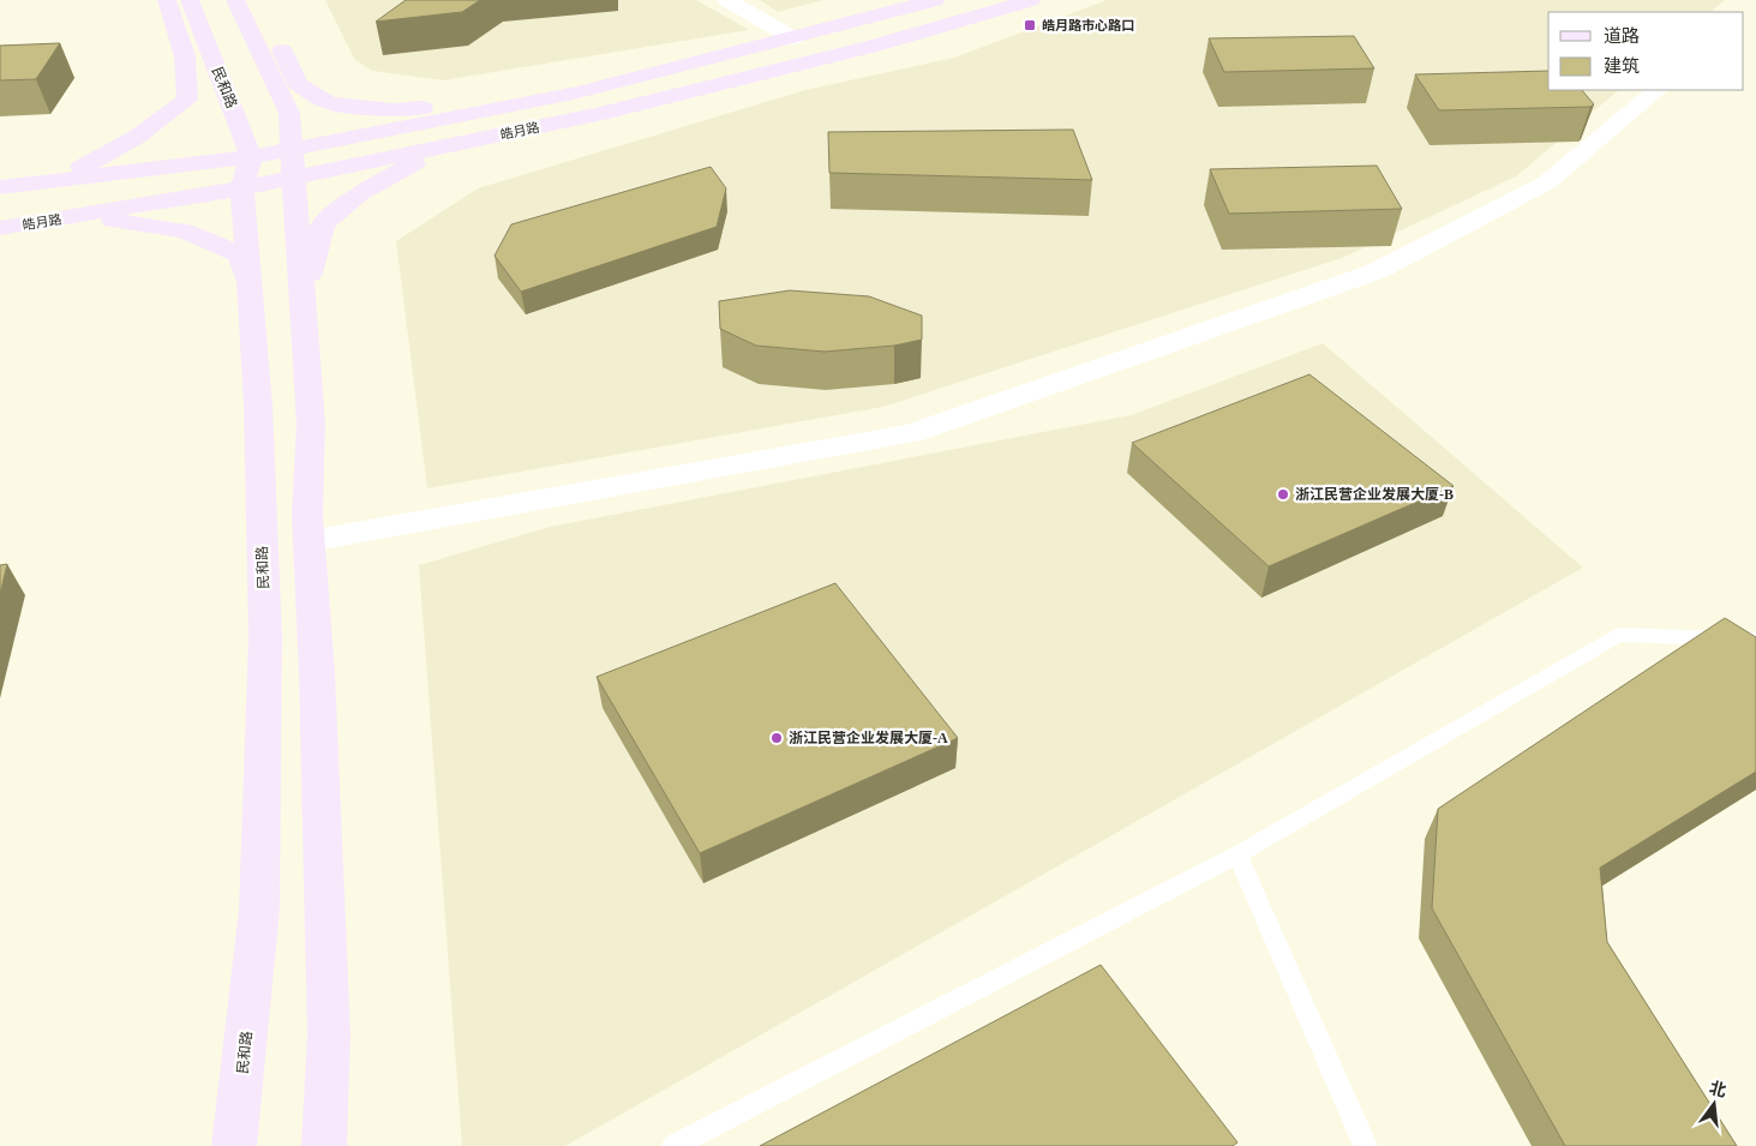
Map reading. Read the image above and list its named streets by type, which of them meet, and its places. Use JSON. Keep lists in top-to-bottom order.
{
  "streets": {
    "main road": ["民和路", "皓月路"]
  },
  "crossings": [
    ["民和路", "皓月路"]
  ],
  "places": {
    "transit": ["皓月路市心路口"],
    "other": ["浙江民营企业发展大厦-B", "浙江民营企业发展大厦-A"]
  },
  "legend": ["道路", "建筑"],
  "north": "top"
}
